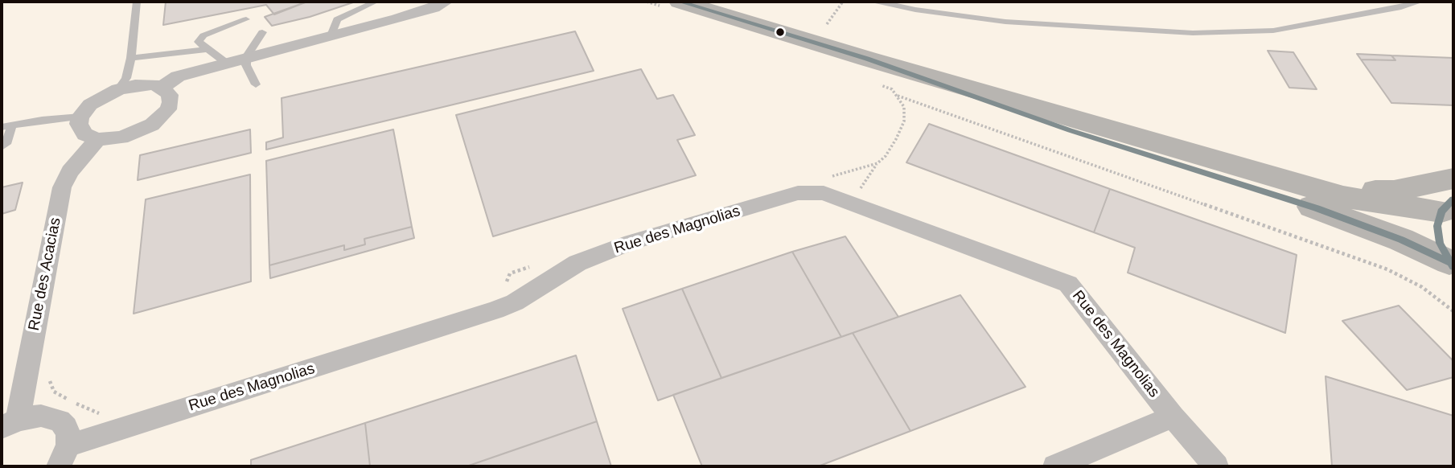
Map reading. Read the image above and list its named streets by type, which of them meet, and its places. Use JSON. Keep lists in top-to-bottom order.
{
  "streets": {
    "street": ["Rue des Magnolias", "Rue des Acacias"]
  }
}
